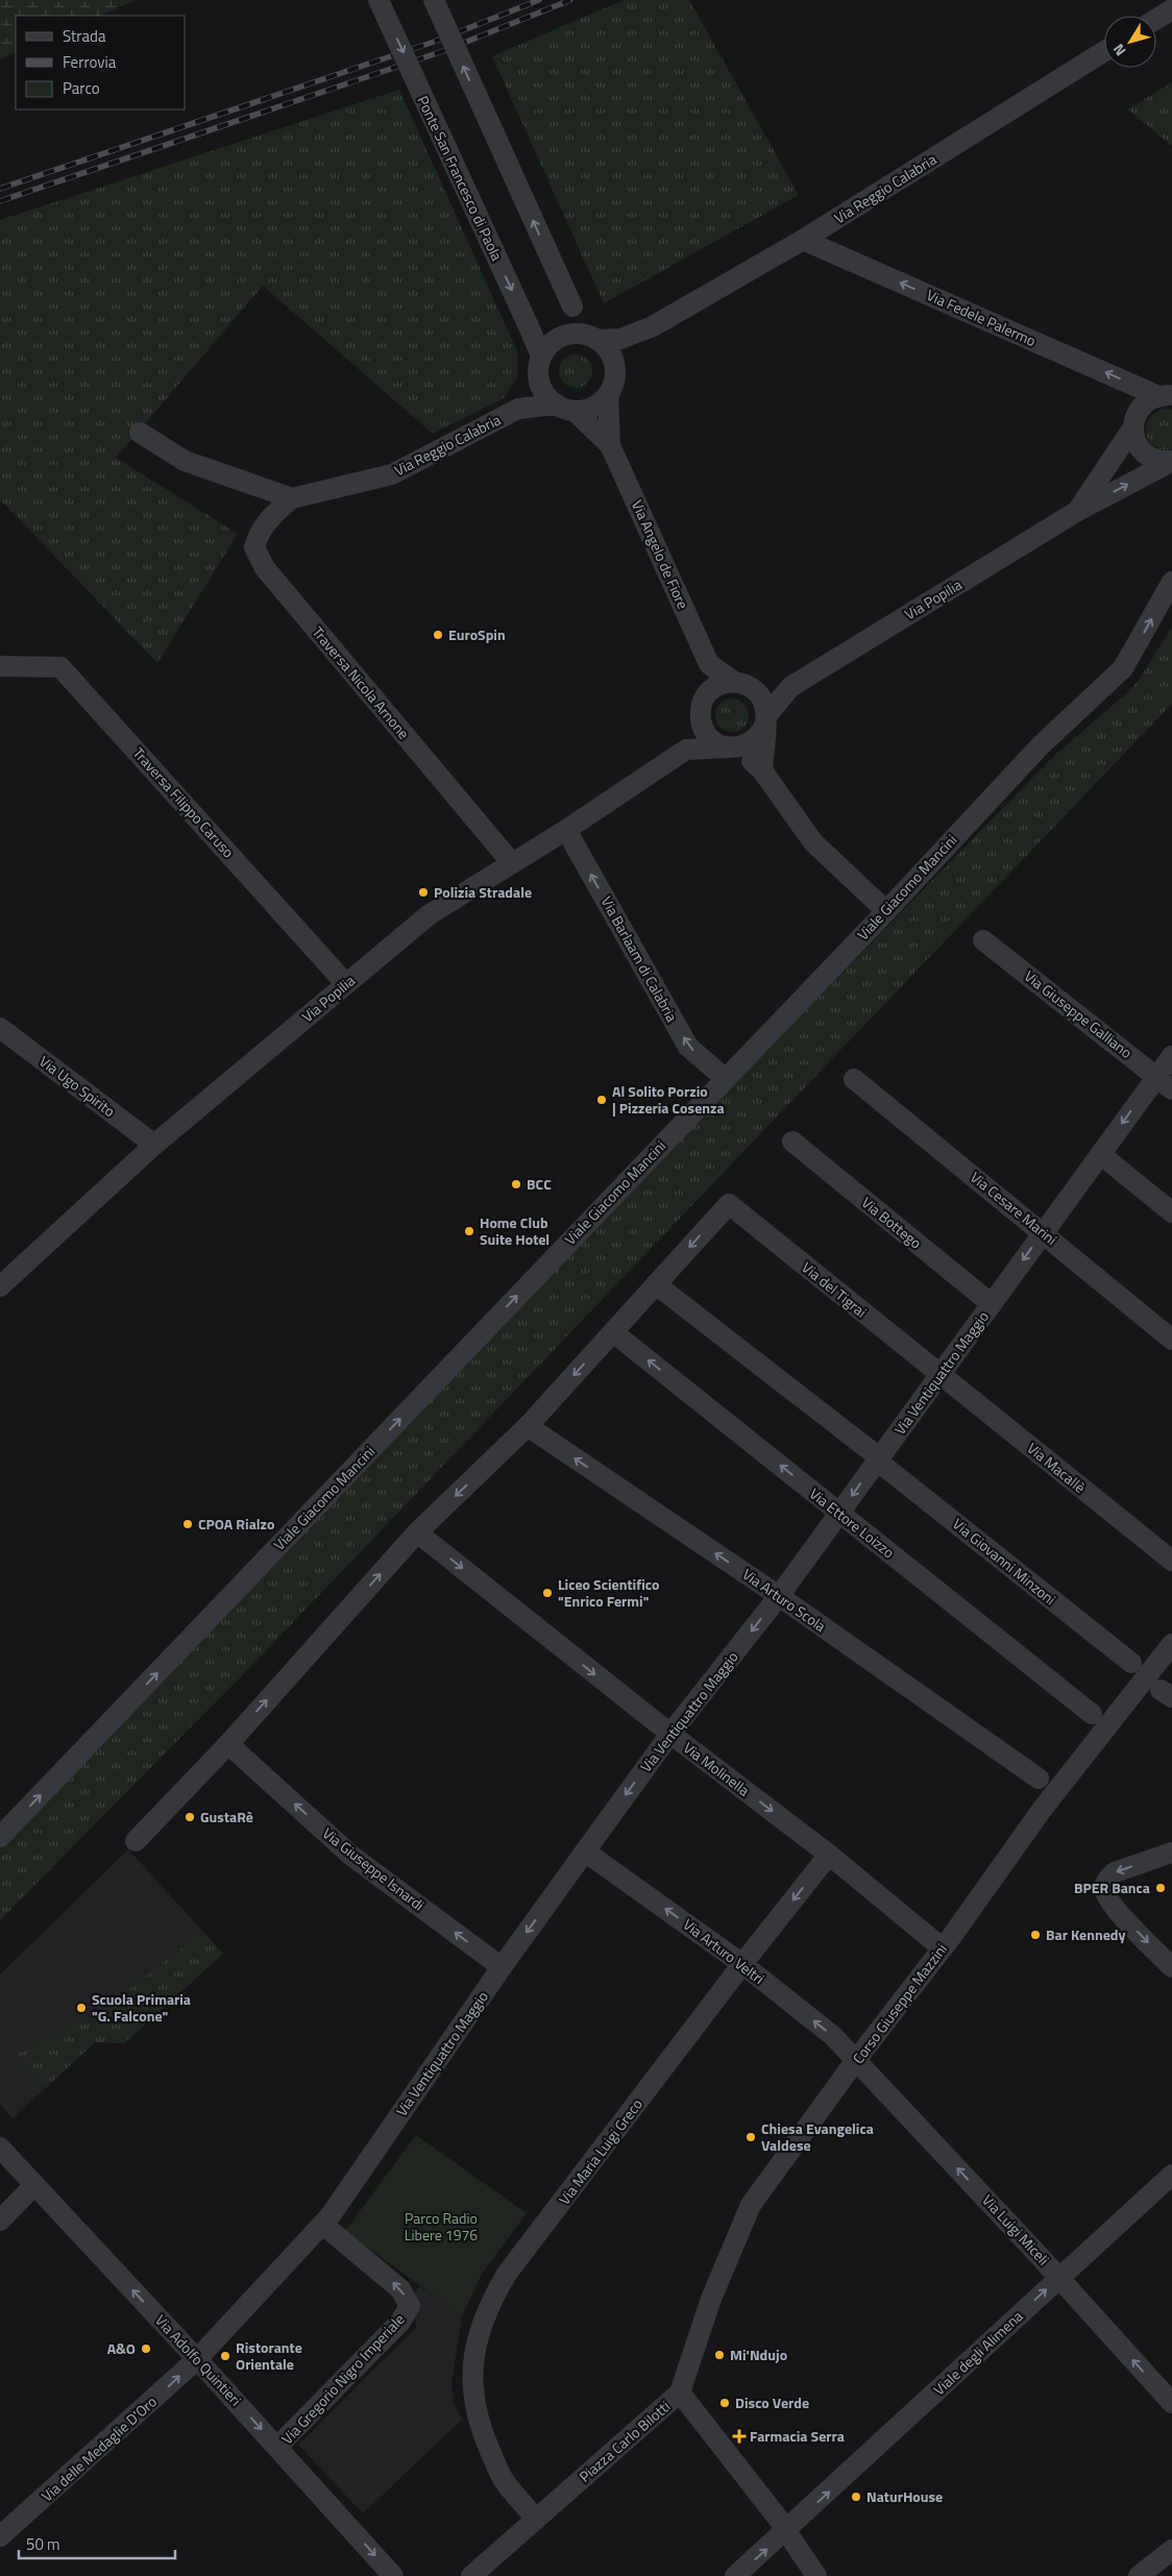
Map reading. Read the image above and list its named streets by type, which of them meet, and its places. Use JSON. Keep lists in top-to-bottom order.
{
  "streets": {
    "street": [
      "Ponte San Francesco di Paola",
      "Via Reggio Calabria",
      "Via Fedele Palermo",
      "Via Angelo de Fiore",
      "Via Popilia",
      "Traversa Nicola Arnone",
      "Traversa Filippo Caruso",
      "Viale Giacomo Mancini",
      "Via Barlaam di Calabria",
      "Via Giuseppe Galliano",
      "Via Ugo Spirito",
      "Via Cesare Marini",
      "Via Bottego",
      "Via del Tigrai",
      "Via Ventiquattro Maggio",
      "Via Macallè",
      "Via Ettore Loizzo",
      "Via Giovanni Minzoni",
      "Via Arturo Scola",
      "Via Molinella",
      "Via Giuseppe Isnardi",
      "Via Arturo Veltri",
      "Corso Giuseppe Mazzini",
      "Via Maria Luigi Greco",
      "Via Luigi Miceli",
      "Viale degli Alimena",
      "Via Adolfo Quintieri",
      "Via Gregorio Nigro Imperiale",
      "Piazza Carlo Bilotti",
      "Via delle Medaglie D'Oro"
    ]
  },
  "crossings": [
    ["Ponte San Francesco di Paola", "Via Reggio Calabria"],
    ["Ponte San Francesco di Paola", "Via Angelo de Fiore"],
    ["Via Reggio Calabria", "Via Fedele Palermo"],
    ["Via Reggio Calabria", "Via Angelo de Fiore"],
    ["Via Reggio Calabria", "Traversa Nicola Arnone"],
    ["Via Fedele Palermo", "Via Popilia"],
    ["Via Popilia", "Traversa Nicola Arnone"],
    ["Via Popilia", "Traversa Filippo Caruso"],
    ["Via Popilia", "Via Barlaam di Calabria"],
    ["Via Popilia", "Via Ugo Spirito"],
    ["Viale Giacomo Mancini", "Via Barlaam di Calabria"],
    ["Via Giuseppe Galliano", "Via Ventiquattro Maggio"],
    ["Via Cesare Marini", "Via Ventiquattro Maggio"],
    ["Via Bottego", "Via Ventiquattro Maggio"],
    ["Via del Tigrai", "Via Ventiquattro Maggio"],
    ["Via del Tigrai", "Via Macallè"],
    ["Via del Tigrai", "Via Giovanni Minzoni"],
    ["Via Ventiquattro Maggio", "Via Macallè"],
    ["Via Ventiquattro Maggio", "Via Ettore Loizzo"],
    ["Via Ventiquattro Maggio", "Via Giovanni Minzoni"],
    ["Via Ventiquattro Maggio", "Via Arturo Scola"],
    ["Via Ventiquattro Maggio", "Via Molinella"],
    ["Via Ventiquattro Maggio", "Via Giuseppe Isnardi"],
    ["Via Ventiquattro Maggio", "Via Arturo Veltri"],
    ["Via Ventiquattro Maggio", "Via Adolfo Quintieri"],
    ["Via Ventiquattro Maggio", "Via Gregorio Nigro Imperiale"],
    ["Via Ventiquattro Maggio", "Via delle Medaglie D'Oro"],
    ["Via Molinella", "Corso Giuseppe Mazzini"],
    ["Via Molinella", "Via Maria Luigi Greco"],
    ["Via Arturo Veltri", "Corso Giuseppe Mazzini"],
    ["Via Arturo Veltri", "Via Maria Luigi Greco"],
    ["Via Arturo Veltri", "Via Luigi Miceli"],
    ["Corso Giuseppe Mazzini", "Via Luigi Miceli"],
    ["Corso Giuseppe Mazzini", "Piazza Carlo Bilotti"],
    ["Via Maria Luigi Greco", "Piazza Carlo Bilotti"],
    ["Via Luigi Miceli", "Viale degli Alimena"],
    ["Viale degli Alimena", "Piazza Carlo Bilotti"],
    ["Via Adolfo Quintieri", "Via Gregorio Nigro Imperiale"],
    ["Via Adolfo Quintieri", "Via delle Medaglie D'Oro"]
  ],
  "one_way": [
    "Via Fedele Palermo",
    "Via Barlaam di Calabria",
    "Via Ventiquattro Maggio",
    "Via Ettore Loizzo",
    "Via Arturo Scola",
    "Via Molinella",
    "Via Giuseppe Isnardi",
    "Via Arturo Veltri",
    "Via Luigi Miceli",
    "Viale degli Alimena",
    "Via delle Medaglie D'Oro"
  ],
  "parks": ["Parco Radio Libere 1976"],
  "places": {
    "other": [
      "EuroSpin",
      "Polizia Stradale",
      "Al Solito Porzio | Pizzeria Cosenza",
      "BCC",
      "Home Club Suite Hotel",
      "CPOA Rialzo",
      "Liceo Scientifico \"Enrico Fermi\"",
      "GustaRè",
      "BPER Banca",
      "Bar Kennedy",
      "Scuola Primaria \"G. Falcone\"",
      "Chiesa Evangelica Valdese",
      "A&O",
      "Mi'Ndujo",
      "Ristorante Orientale",
      "Disco Verde",
      "NaturHouse"
    ],
    "health": ["Farmacia Serra"]
  },
  "legend": ["Strada", "Ferrovia", "Parco"],
  "scale_bar": "50 m",
  "north": "bottom left"
}
